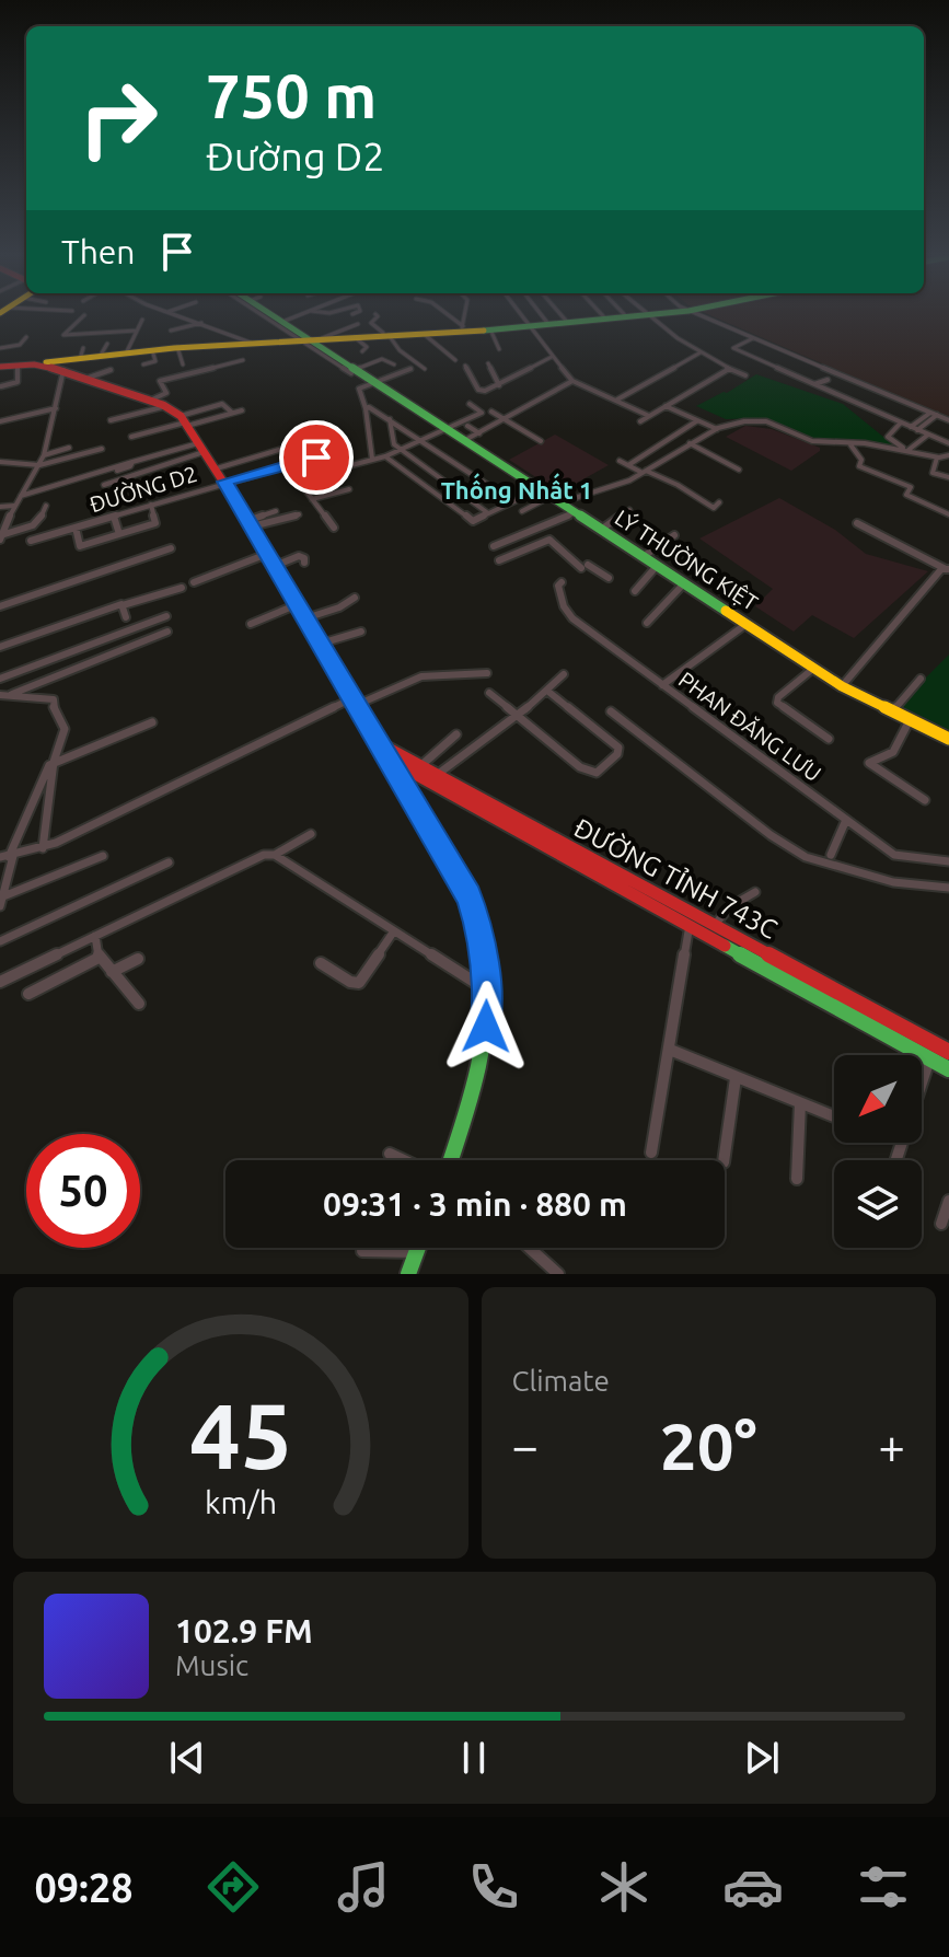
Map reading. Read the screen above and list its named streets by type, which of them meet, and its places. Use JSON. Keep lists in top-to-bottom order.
{
  "streets": {
    "main road": ["LÝ THƯỜNG KIỆT", "ĐƯỜNG TỈNH 743C"],
    "street": ["ĐƯỜNG D2", "PHAN ĐĂNG LƯU"]
  },
  "districts": ["Thống Nhất 1"],
  "north": "bottom left",
  "page": {
    "turn": ["750 m", "Đường D2"],
    "then": "Then",
    "limit": "50",
    "trip": "09:31 · 3 min · 880 m",
    "tile": "Climate",
    "heat": ["−", "20°", "+"],
    "song": ["102.9 FM", "Music"],
    "tabs": "09:28",
    "gauge": ["45", "km/h"]
  }
}
